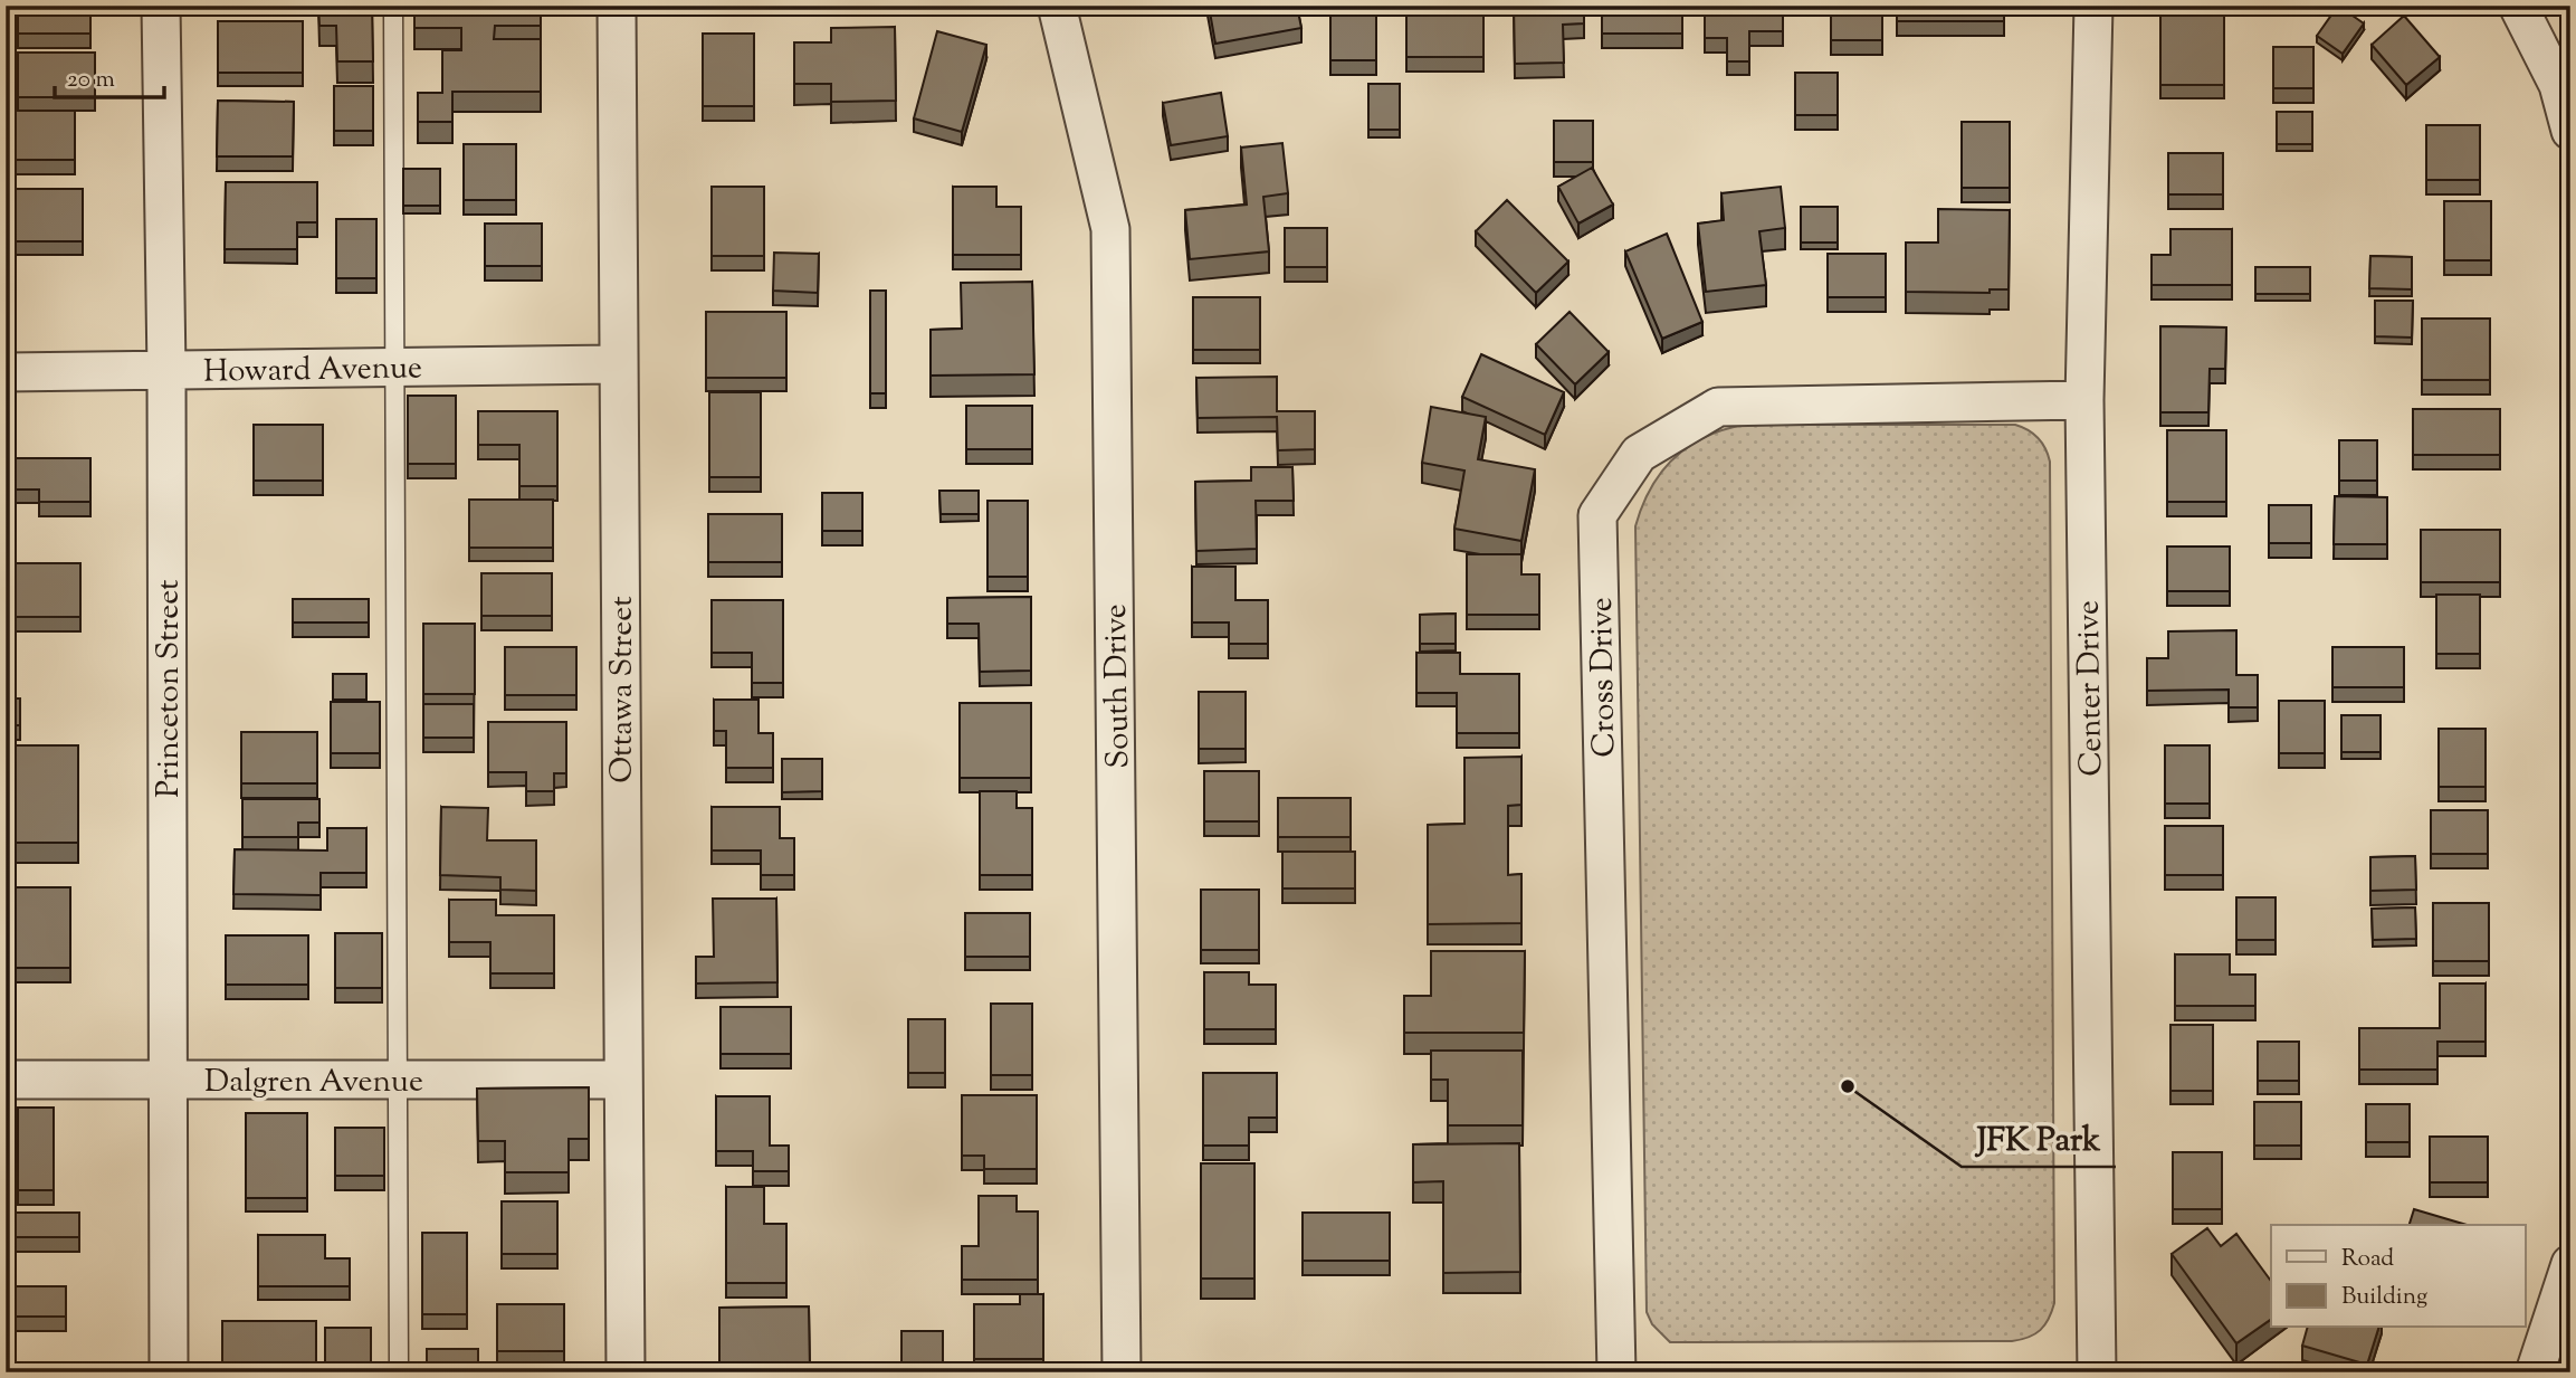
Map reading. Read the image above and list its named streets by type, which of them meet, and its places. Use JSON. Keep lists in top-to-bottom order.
{
  "streets": {
    "street": [
      "Howard Avenue",
      "Cross Drive",
      "South Drive",
      "Princeton Street",
      "Center Drive",
      "Ottawa Street",
      "Dalgren Avenue"
    ]
  },
  "crossings": [
    ["Howard Avenue", "Princeton Street"],
    ["Howard Avenue", "Ottawa Street"],
    ["Cross Drive", "Center Drive"],
    ["Princeton Street", "Dalgren Avenue"],
    ["Ottawa Street", "Dalgren Avenue"]
  ],
  "places": ["JFK Park"],
  "legend": ["Road", "Building"],
  "scale_bar": "20 m"
}
